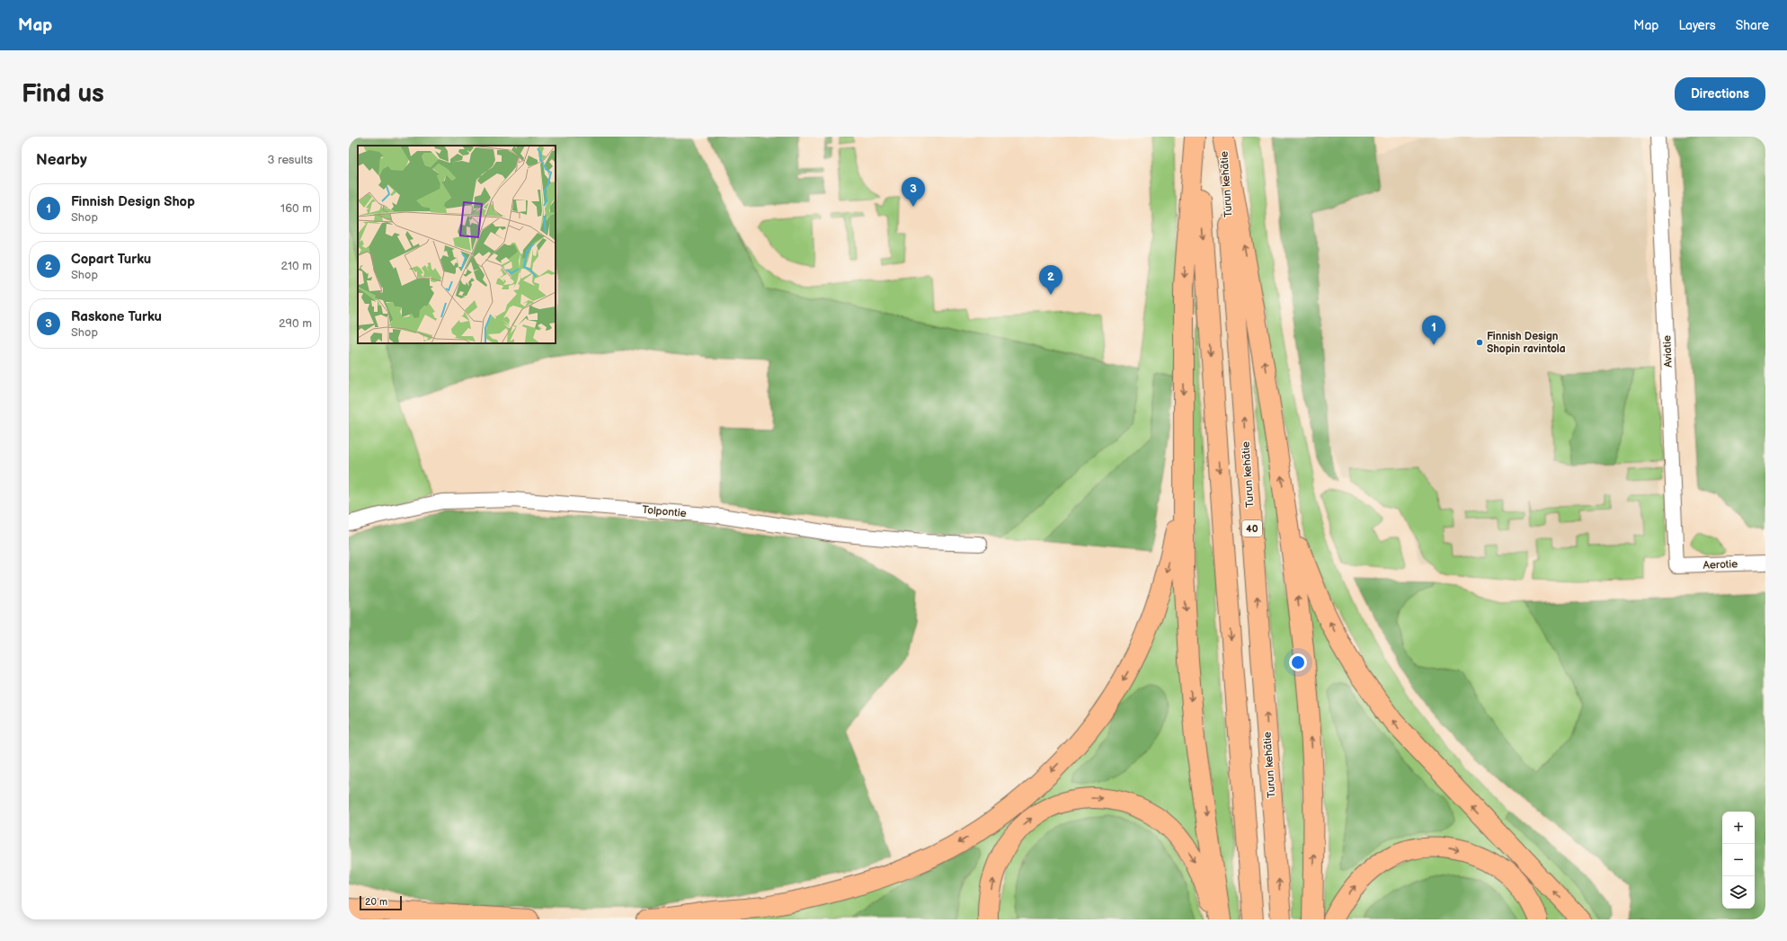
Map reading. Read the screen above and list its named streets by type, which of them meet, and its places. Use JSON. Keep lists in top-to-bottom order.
{
  "streets": {
    "highway": ["Turun kehätie", "40"],
    "street": ["Aviatie", "Tolpontie", "Aerotie"]
  },
  "crossings": [
    ["Aviatie", "Aerotie"]
  ],
  "places": ["Finnish Design Shopin ravintola"],
  "scale_bar": "20 m",
  "page": {
    "header": "Map",
    "nav": ["Map", "Layers", "Share"],
    "buttons": "Directions",
    "title": "Find us",
    "heading": ["Nearby", "3 results"],
    "pins": ["3", "2", "1"],
    "list": [
      {
        "mark": "1",
        "name": "Finnish Design Shop",
        "note": "Shop",
        "value": "160 m"
      },
      {
        "mark": "2",
        "name": "Copart Turku",
        "note": "Shop",
        "value": "210 m"
      },
      {
        "mark": "3",
        "name": "Raskone Turku",
        "note": "Shop",
        "value": "290 m"
      }
    ],
    "map_buttons": ["+", "−"],
    "scale": "20 m"
  }
}
